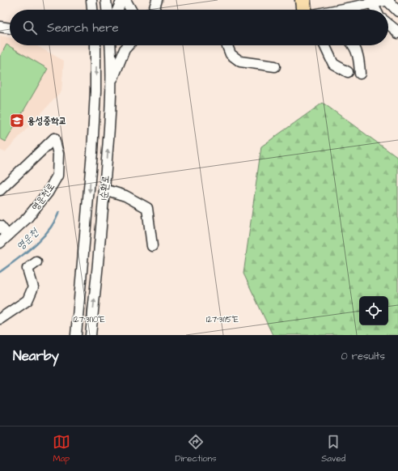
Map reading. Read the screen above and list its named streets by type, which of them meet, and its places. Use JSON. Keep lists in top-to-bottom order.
{
  "streets": {
    "street": ["1순환로", "영운천로"]
  },
  "water": ["영운천"],
  "places": {
    "school or university": ["용성중학교"]
  },
  "page": {
    "search": "Search here",
    "heading": ["Nearby", "0 results"],
    "nav": ["Map", "Directions", "Saved"]
  },
  "coordinates": ["127°31'10\"E", "127°31'15\"E"]
}
